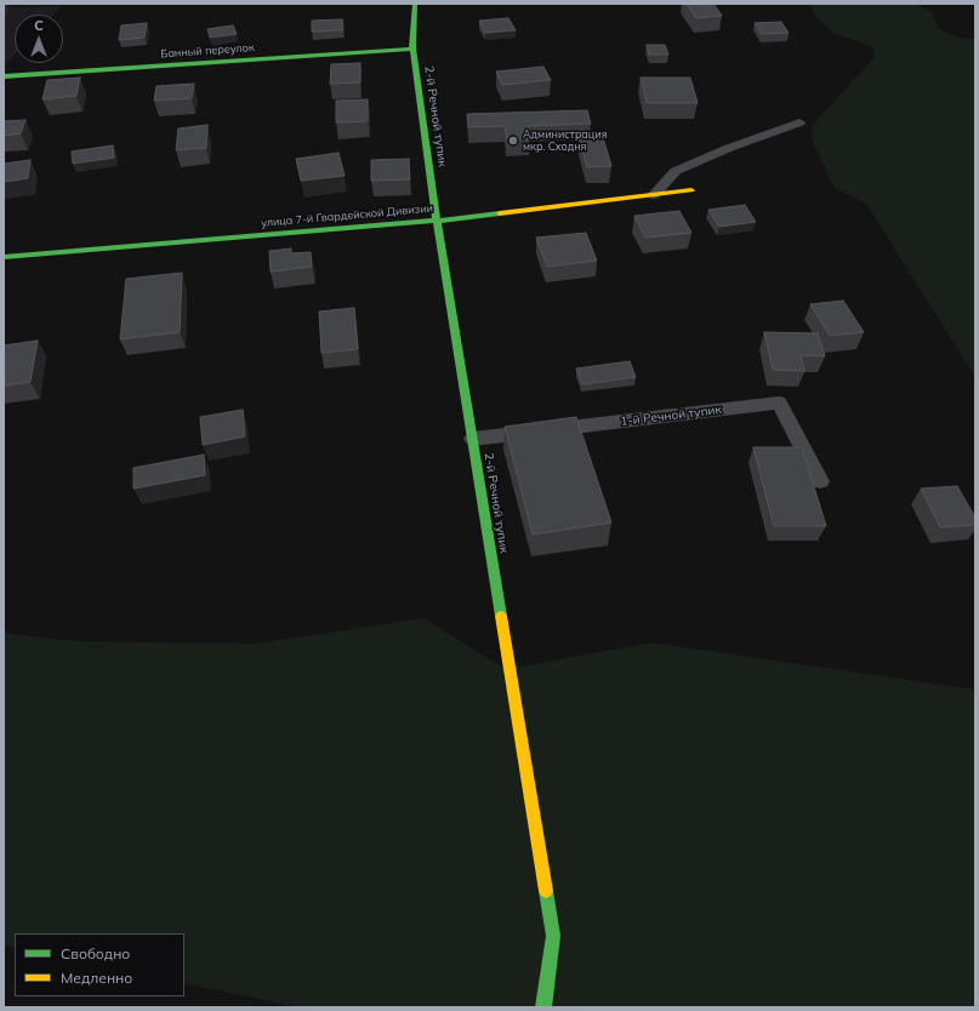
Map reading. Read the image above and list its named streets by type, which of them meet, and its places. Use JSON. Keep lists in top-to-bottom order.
{
  "streets": {
    "street": ["Банный переулок", "2-й Речной тупик", "улица 7-й Гвардейской Дивизии"],
    "lane": ["1-й Речной тупик"]
  },
  "crossings": [
    ["Банный переулок", "2-й Речной тупик"],
    ["2-й Речной тупик", "улица 7-й Гвардейской Дивизии"],
    ["2-й Речной тупик", "1-й Речной тупик"]
  ],
  "places": ["Администрация мкр. Сходня"],
  "legend": ["Свободно", "Медленно"],
  "north": "top"
}
